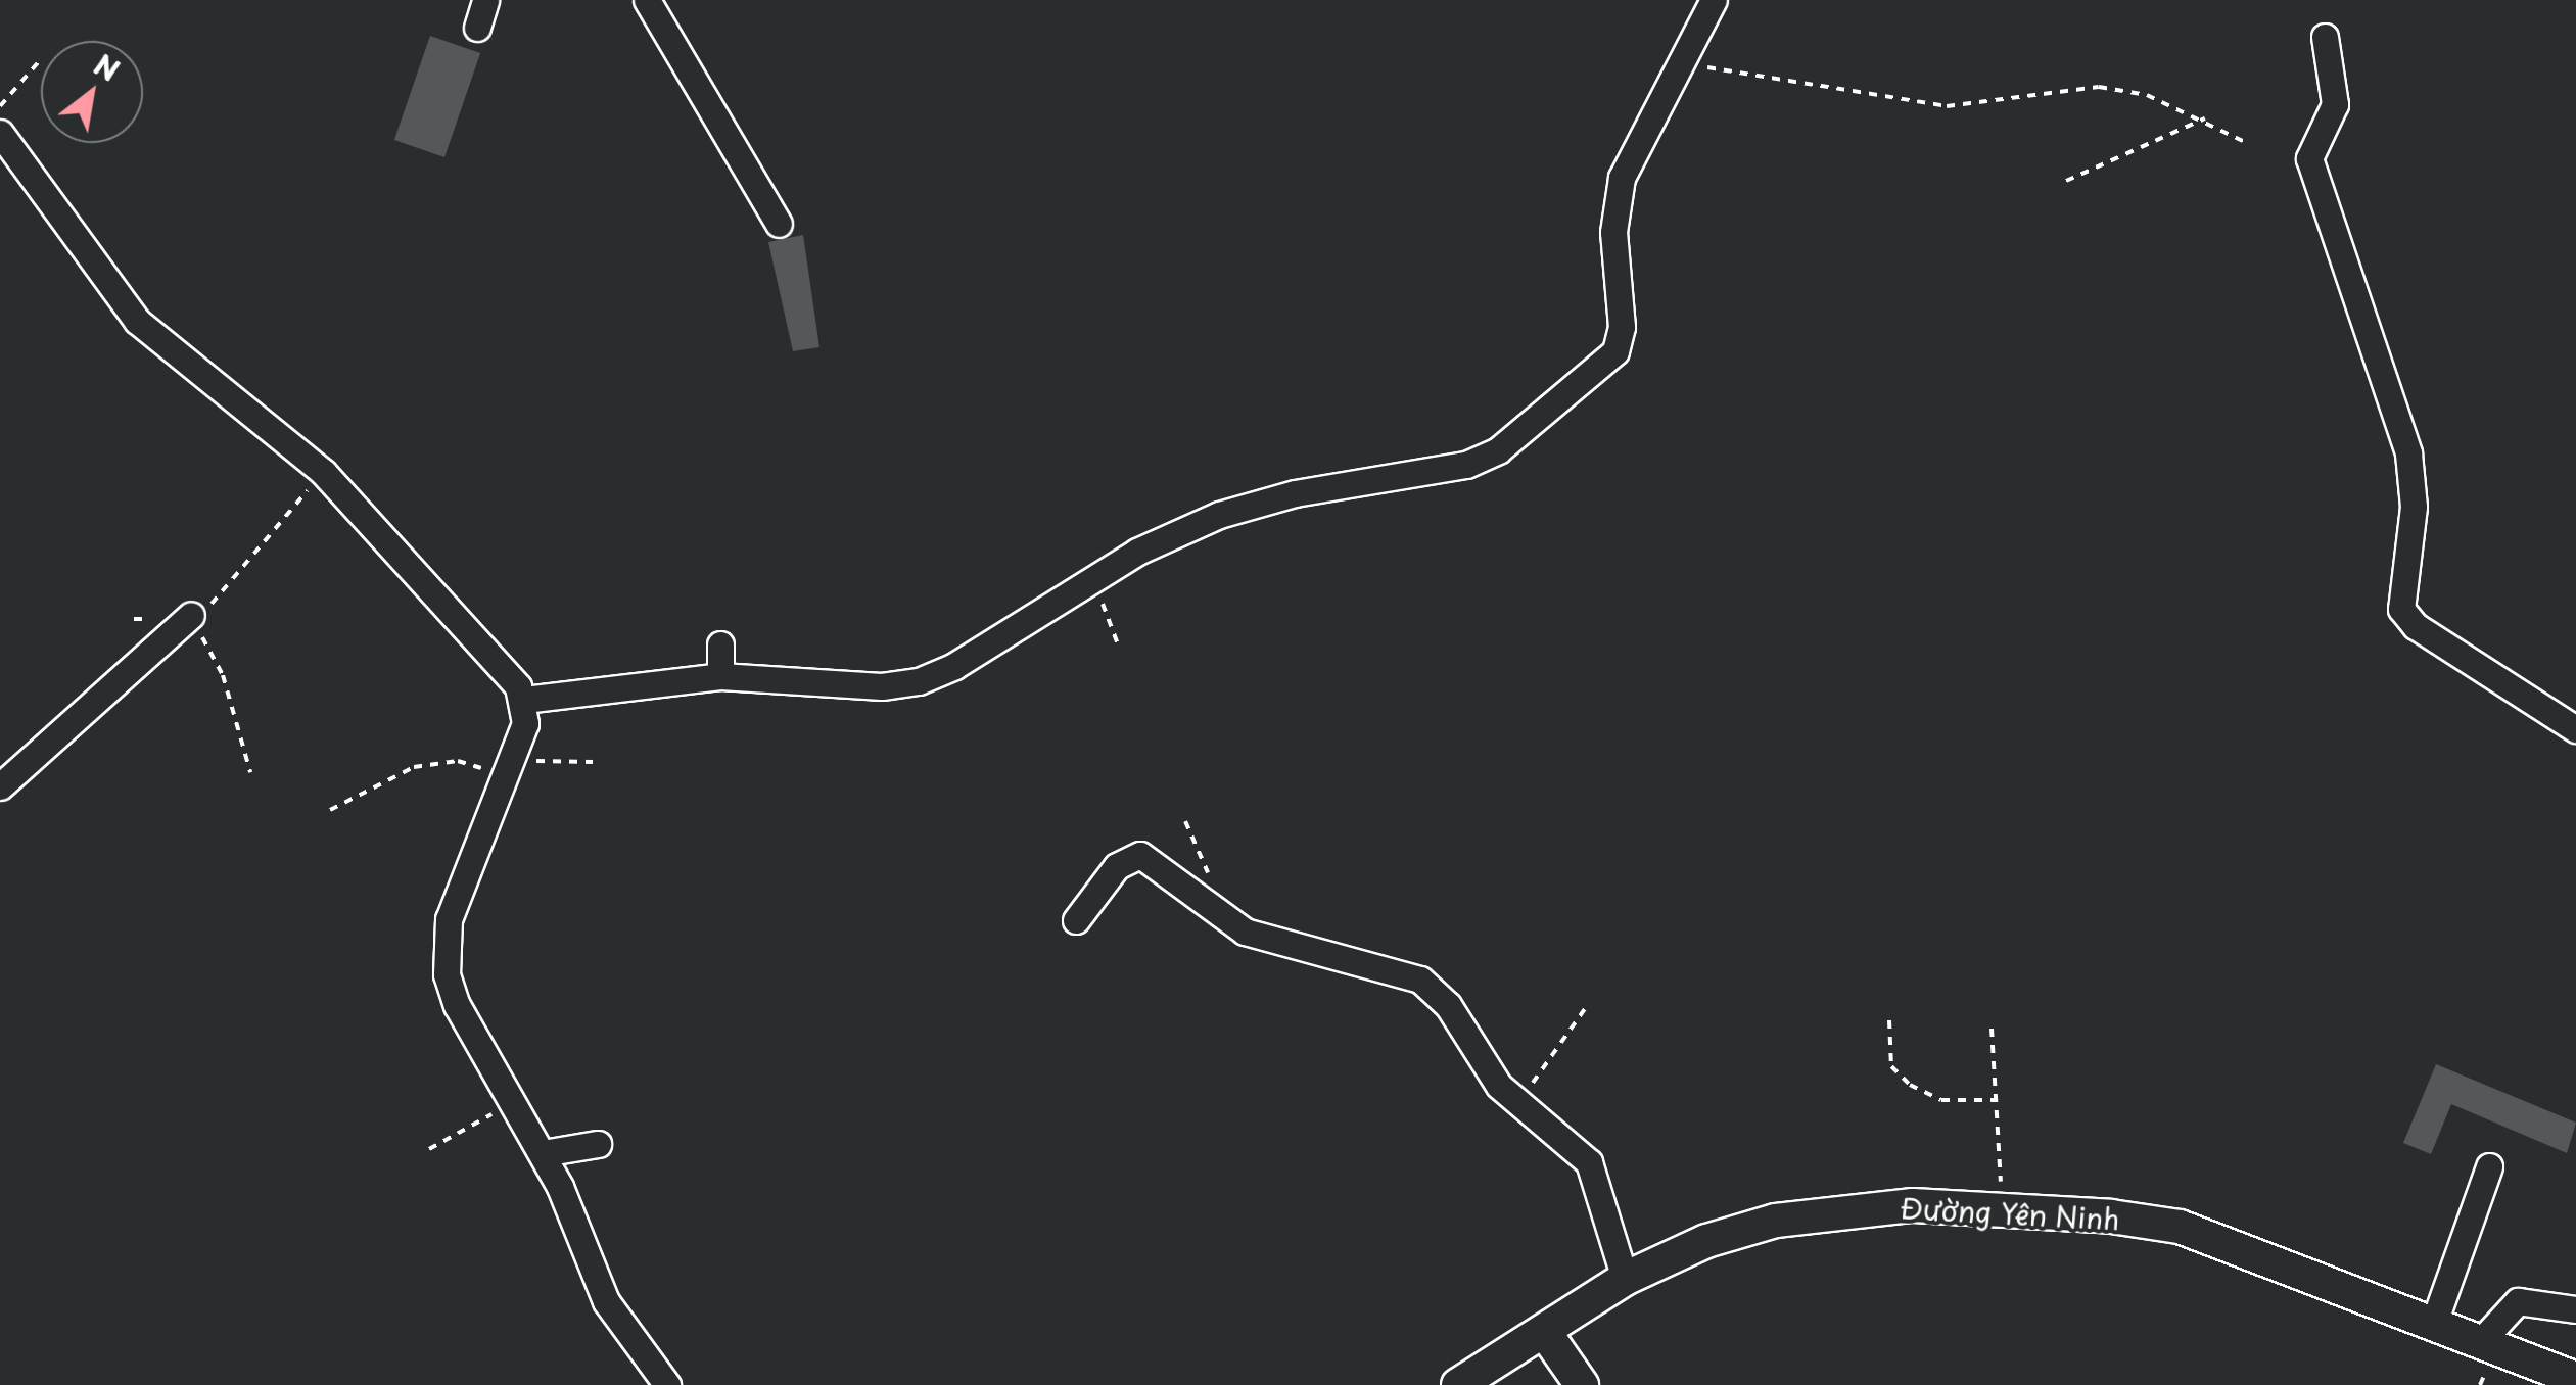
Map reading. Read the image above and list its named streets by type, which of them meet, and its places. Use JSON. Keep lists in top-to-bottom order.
{
  "streets": {
    "main road": ["Đường Yên Ninh"]
  },
  "north": "top right"
}
